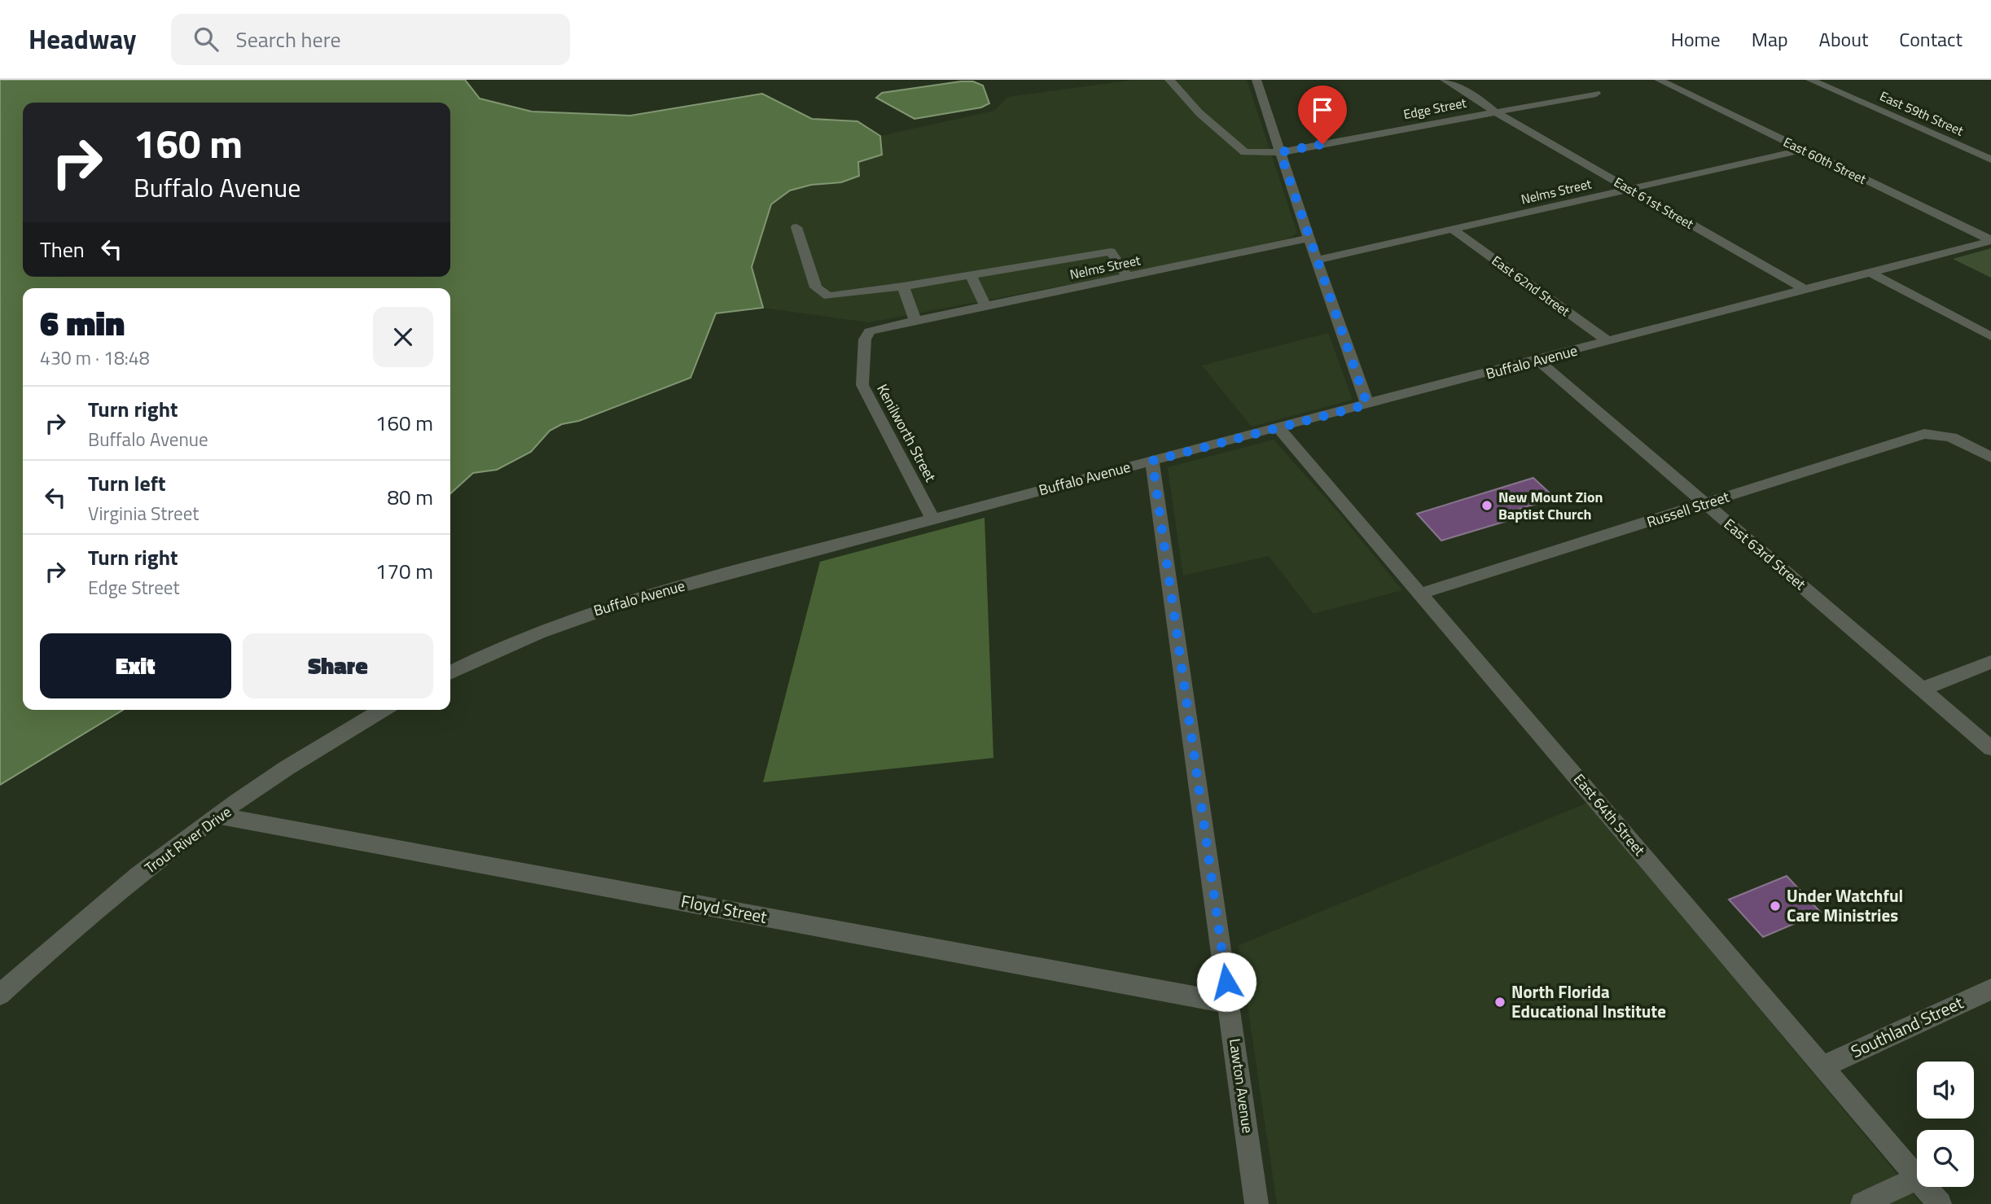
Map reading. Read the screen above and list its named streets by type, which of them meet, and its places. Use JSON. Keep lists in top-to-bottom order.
{
  "streets": {
    "street": [
      "Edge Street",
      "East 59th Street",
      "East 60th Street",
      "Nelms Street",
      "East 61st Street",
      "East 62nd Street",
      "Buffalo Avenue",
      "Kenilworth Street",
      "Russell Street",
      "East 63rd Street",
      "East 64th Street",
      "Trout River Drive",
      "Floyd Street",
      "Southland Street",
      "Lawton Avenue"
    ]
  },
  "crossings": [
    ["Edge Street", "East 61st Street"],
    ["East 60th Street", "Nelms Street"],
    ["East 60th Street", "Buffalo Avenue"],
    ["Nelms Street", "East 61st Street"],
    ["Nelms Street", "East 62nd Street"],
    ["Nelms Street", "Kenilworth Street"],
    ["East 61st Street", "Buffalo Avenue"],
    ["East 62nd Street", "Buffalo Avenue"],
    ["Buffalo Avenue", "Kenilworth Street"],
    ["Buffalo Avenue", "East 63rd Street"],
    ["Buffalo Avenue", "East 64th Street"],
    ["Buffalo Avenue", "Lawton Avenue"],
    ["Russell Street", "East 63rd Street"],
    ["Russell Street", "East 64th Street"],
    ["East 64th Street", "Southland Street"],
    ["Trout River Drive", "Floyd Street"],
    ["Floyd Street", "Lawton Avenue"]
  ],
  "places": ["New Mount Zion Baptist Church", "Under Watchful Care Ministries", "North Florida Educational Institute"],
  "page": {
    "header": "Headway",
    "search": "Search here",
    "nav": [
      "Home",
      "Map",
      "About",
      "Contact"
    ],
    "turn": ["160 m", "Buffalo Avenue"],
    "then": "Then",
    "heading": ["6 min", "430 m · 18:48"],
    "list": [
      {
        "name": "Turn right",
        "note": "Buffalo Avenue",
        "value": "160 m"
      },
      {
        "name": "Turn left",
        "note": "Virginia Street",
        "value": "80 m"
      },
      {
        "name": "Turn right",
        "note": "Edge Street",
        "value": "170 m"
      }
    ],
    "buttons": ["Exit", "Share"]
  }
}
